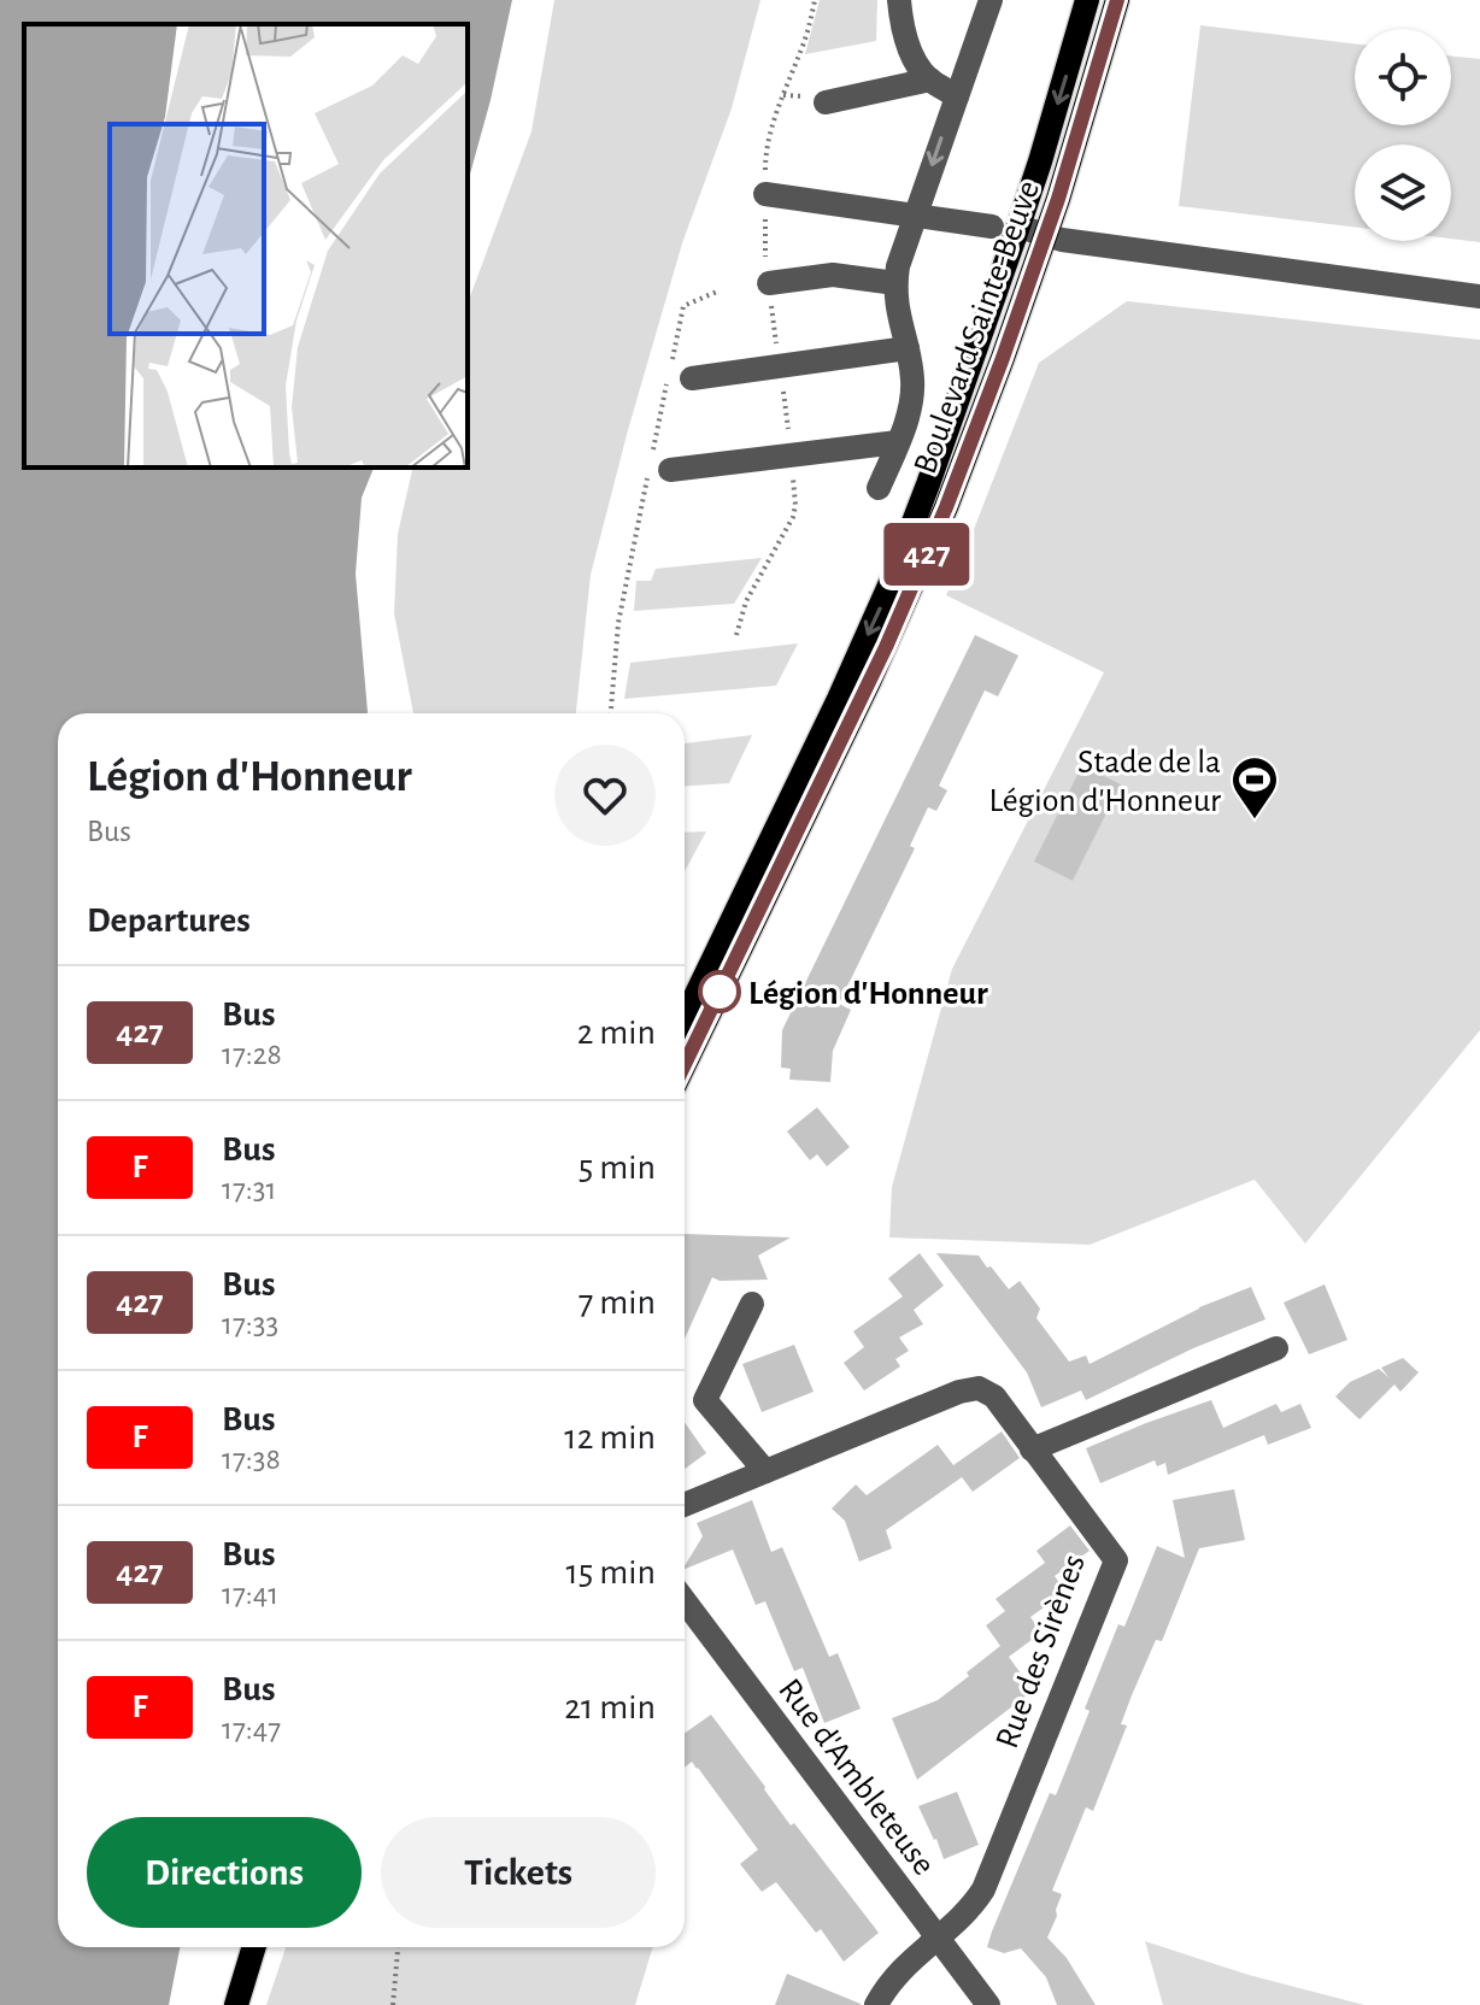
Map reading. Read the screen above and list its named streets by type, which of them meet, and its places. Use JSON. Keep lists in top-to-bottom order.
{
  "streets": {
    "main road": ["Boulevard Sainte-Beuve"],
    "street": ["Rue des Sirènes", "Rue d'Ambleteuse"]
  },
  "crossings": [
    ["Rue des Sirènes", "Rue d'Ambleteuse"]
  ],
  "places": {
    "sports": ["Stade de la Légion d'Honneur"],
    "other": ["Légion d'Honneur"]
  },
  "lines": ["bus line 427"],
  "page": {
    "on_map": "427",
    "heading": [
      ["Légion d'Honneur", "Bus"],
      "Departures"
    ],
    "list": [
      {
        "mark": "427",
        "name": "Bus",
        "note": "17:28",
        "value": "2 min"
      },
      {
        "mark": "F",
        "name": "Bus",
        "note": "17:31",
        "value": "5 min"
      },
      {
        "mark": "427",
        "name": "Bus",
        "note": "17:33",
        "value": "7 min"
      },
      {
        "mark": "F",
        "name": "Bus",
        "note": "17:38",
        "value": "12 min"
      },
      {
        "mark": "427",
        "name": "Bus",
        "note": "17:41",
        "value": "15 min"
      },
      {
        "mark": "F",
        "name": "Bus",
        "note": "17:47",
        "value": "21 min"
      }
    ],
    "buttons": ["Directions", "Tickets"]
  }
}
